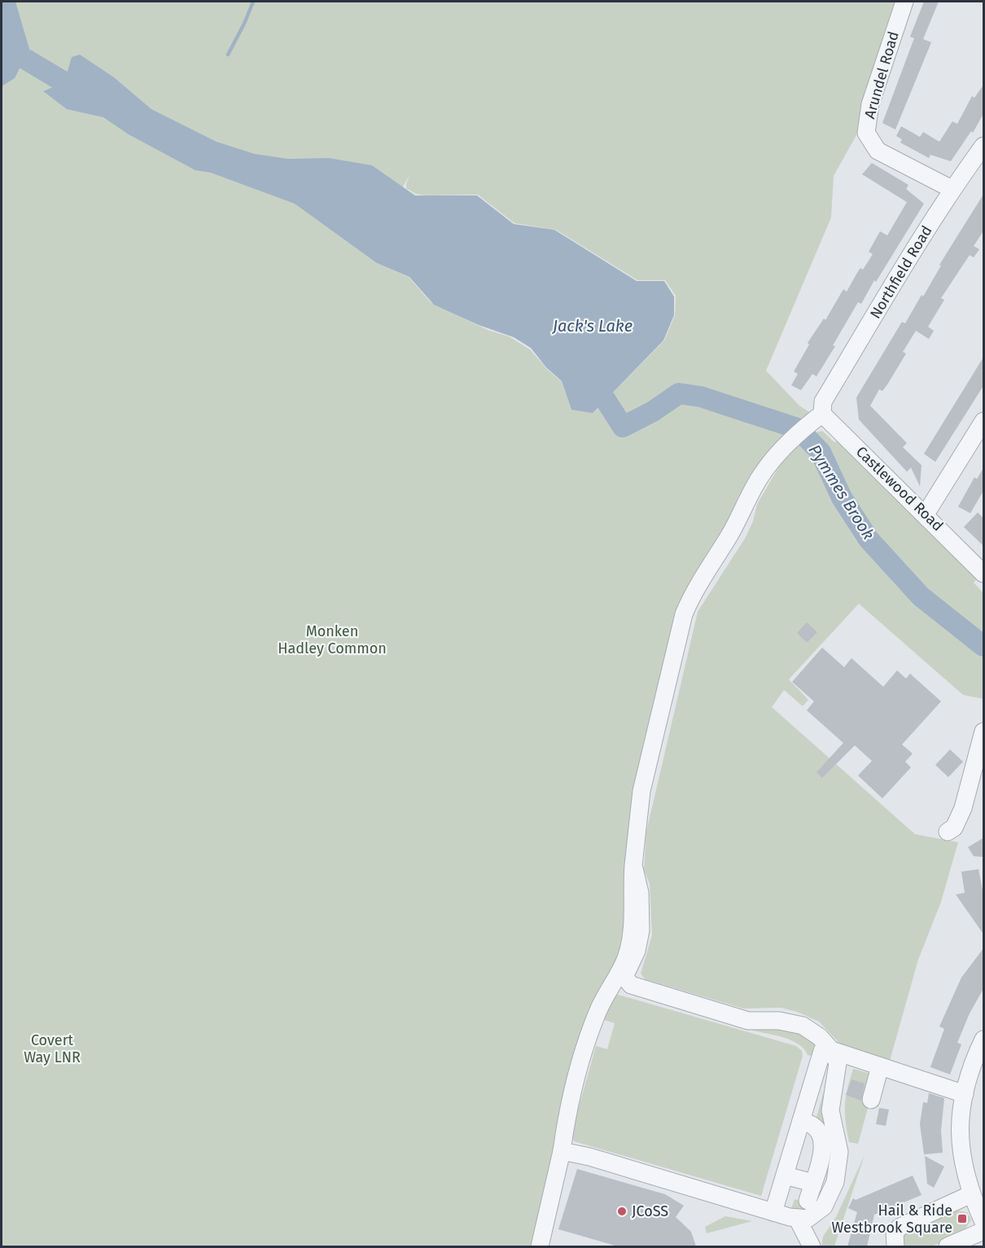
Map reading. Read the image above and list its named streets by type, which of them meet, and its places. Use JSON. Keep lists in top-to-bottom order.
{
  "streets": {
    "street": ["Arundel Road", "Northfield Road", "Castlewood Road"]
  },
  "crossings": [
    ["Arundel Road", "Northfield Road"],
    ["Northfield Road", "Castlewood Road"]
  ],
  "water": ["Jack's Lake", "Pymmes Brook"],
  "parks": ["Monken Hadley Common", "Covert Way LNR"],
  "places": {
    "other": ["JCoSS"],
    "transit": ["Hail & Ride Westbrook Square"]
  }
}
